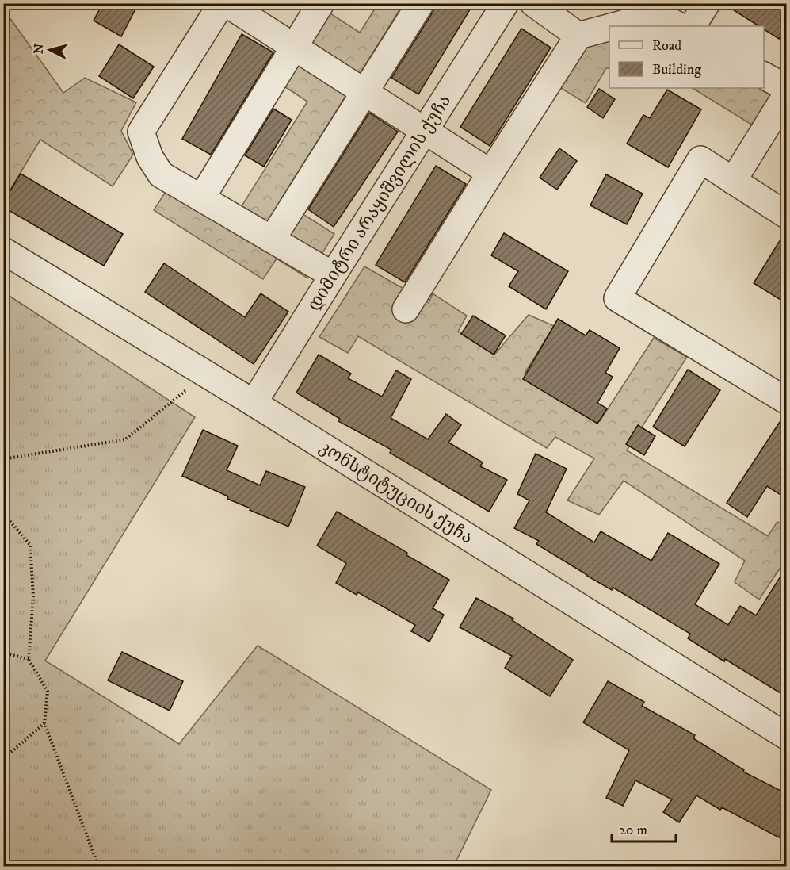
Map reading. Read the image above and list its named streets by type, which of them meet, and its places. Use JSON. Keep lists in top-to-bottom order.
{
  "streets": {
    "street": ["დიმიტრი არაყიშვილის ქუჩა", "კონსტიტუციის ქუჩა"]
  },
  "crossings": [
    ["დიმიტრი არაყიშვილის ქუჩა", "კონსტიტუციის ქუჩა"]
  ],
  "legend": ["Road", "Building"],
  "scale_bar": "20 m",
  "north": "left"
}
